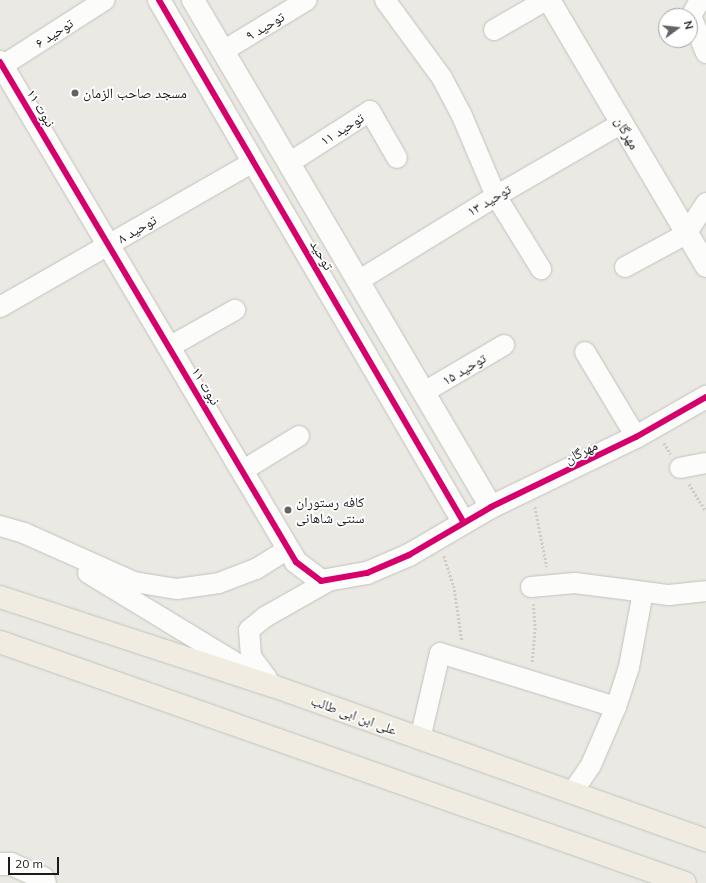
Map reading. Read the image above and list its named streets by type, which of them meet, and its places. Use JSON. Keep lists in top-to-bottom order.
{
  "streets": {
    "main road": ["علی ابن ابی طالب"],
    "street": [
      "توحید ۹",
      "توحید ۶",
      "نبوت ۱۱",
      "توحید ۱۱",
      "مهرگان",
      "توحید ۱۳",
      "توحید ۸",
      "توحید",
      "توحید ۱۵"
    ]
  },
  "crossings": [
    ["توحید ۹", "توحید"],
    ["توحید ۶", "نبوت ۱۱"],
    ["نبوت ۱۱", "مهرگان"],
    ["نبوت ۱۱", "توحید ۸"],
    ["نبوت ۱۱", "توحید"],
    ["توحید ۱۱", "توحید"],
    ["مهرگان", "توحید ۱۳"],
    ["مهرگان", "توحید"],
    ["توحید ۱۳", "توحید"],
    ["توحید ۸", "توحید"],
    ["توحید", "توحید ۱۵"]
  ],
  "places": ["مسجد صاحب الزمان", "کافه رستوران سنتی شاهانی"],
  "scale_bar": "20 m",
  "north": "right"
}
